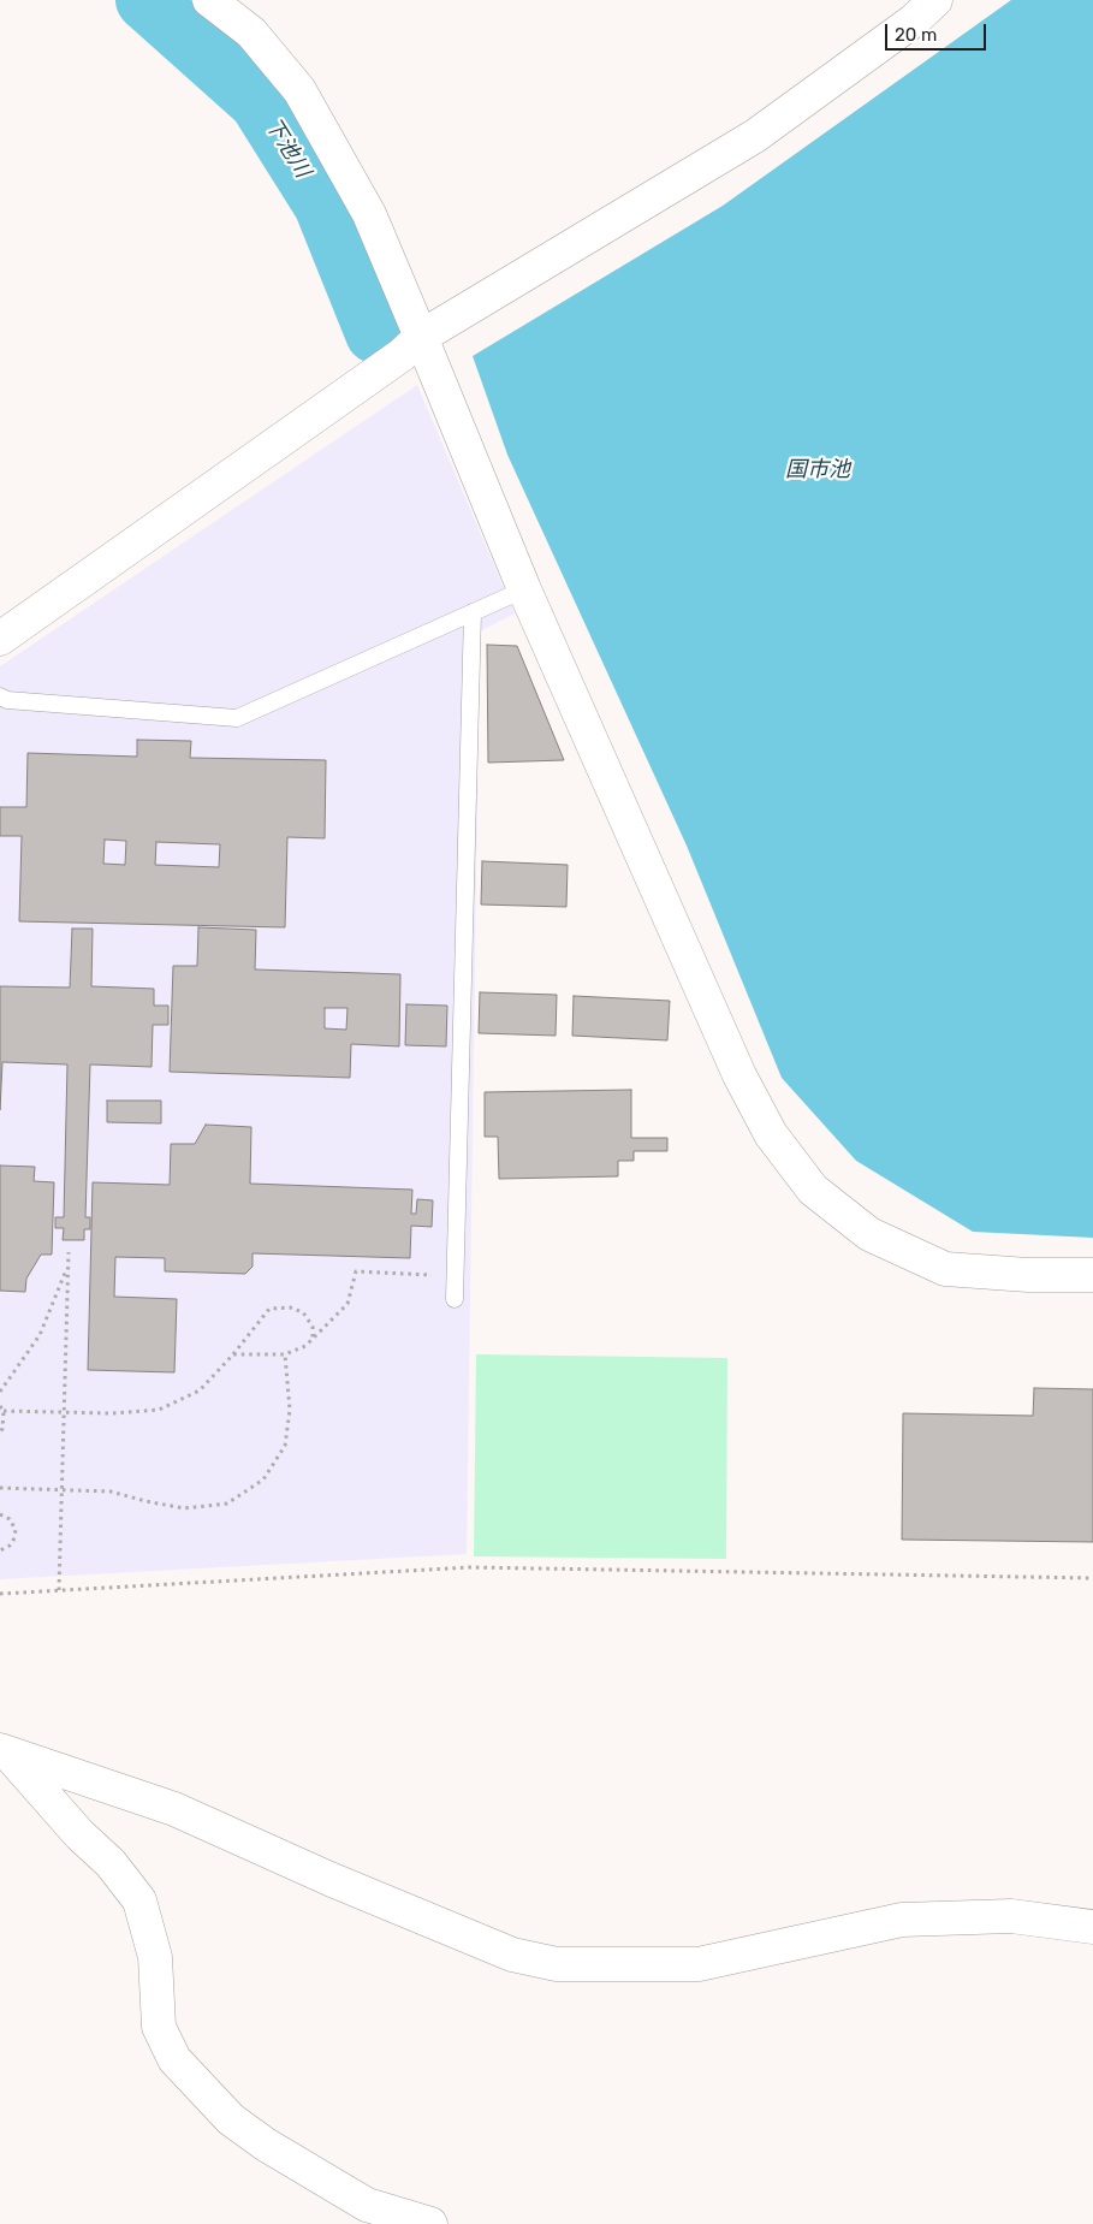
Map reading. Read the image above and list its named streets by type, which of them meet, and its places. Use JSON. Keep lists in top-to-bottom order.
{
  "water": ["下池川", "国市池"],
  "scale_bar": "20 m"
}
